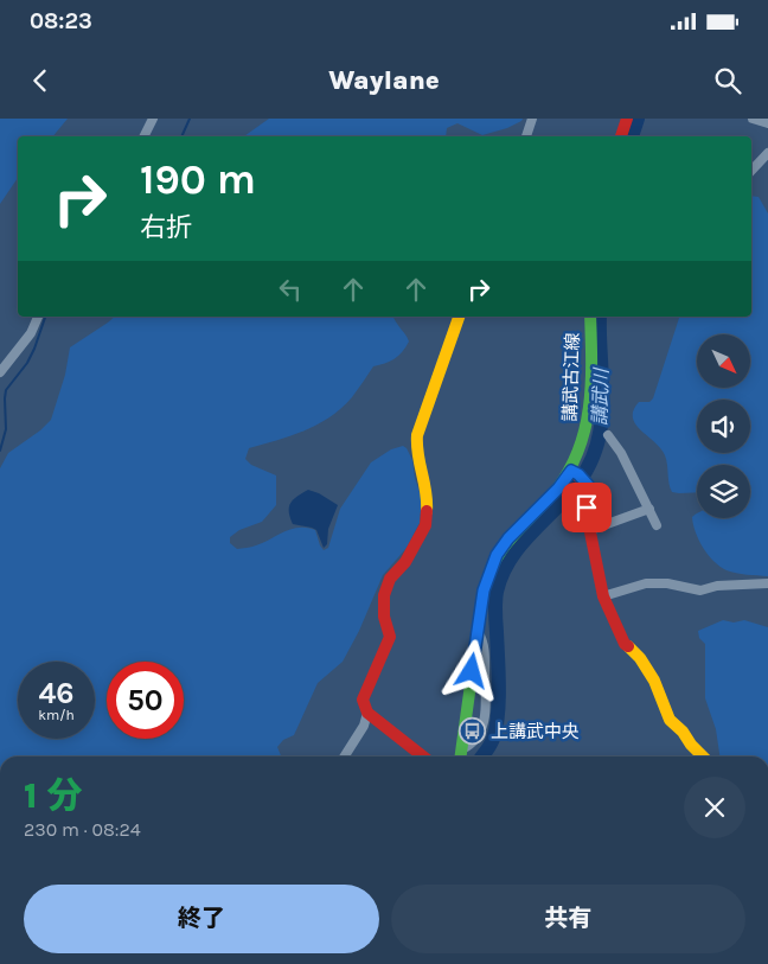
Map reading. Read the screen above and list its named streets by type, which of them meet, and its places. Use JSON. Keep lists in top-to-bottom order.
{
  "streets": {
    "street": ["講武古江線"]
  },
  "water": ["講武川"],
  "places": {
    "bus stop": ["上講武中央"]
  },
  "north": "bottom right",
  "page": {
    "status": "08:23",
    "header": "Waylane",
    "turn": ["190 m", "右折"],
    "speed": "46 km/h",
    "limit": "50",
    "heading": ["1 分", "230 m · 08:24"],
    "buttons": ["終了", "共有"]
  }
}
